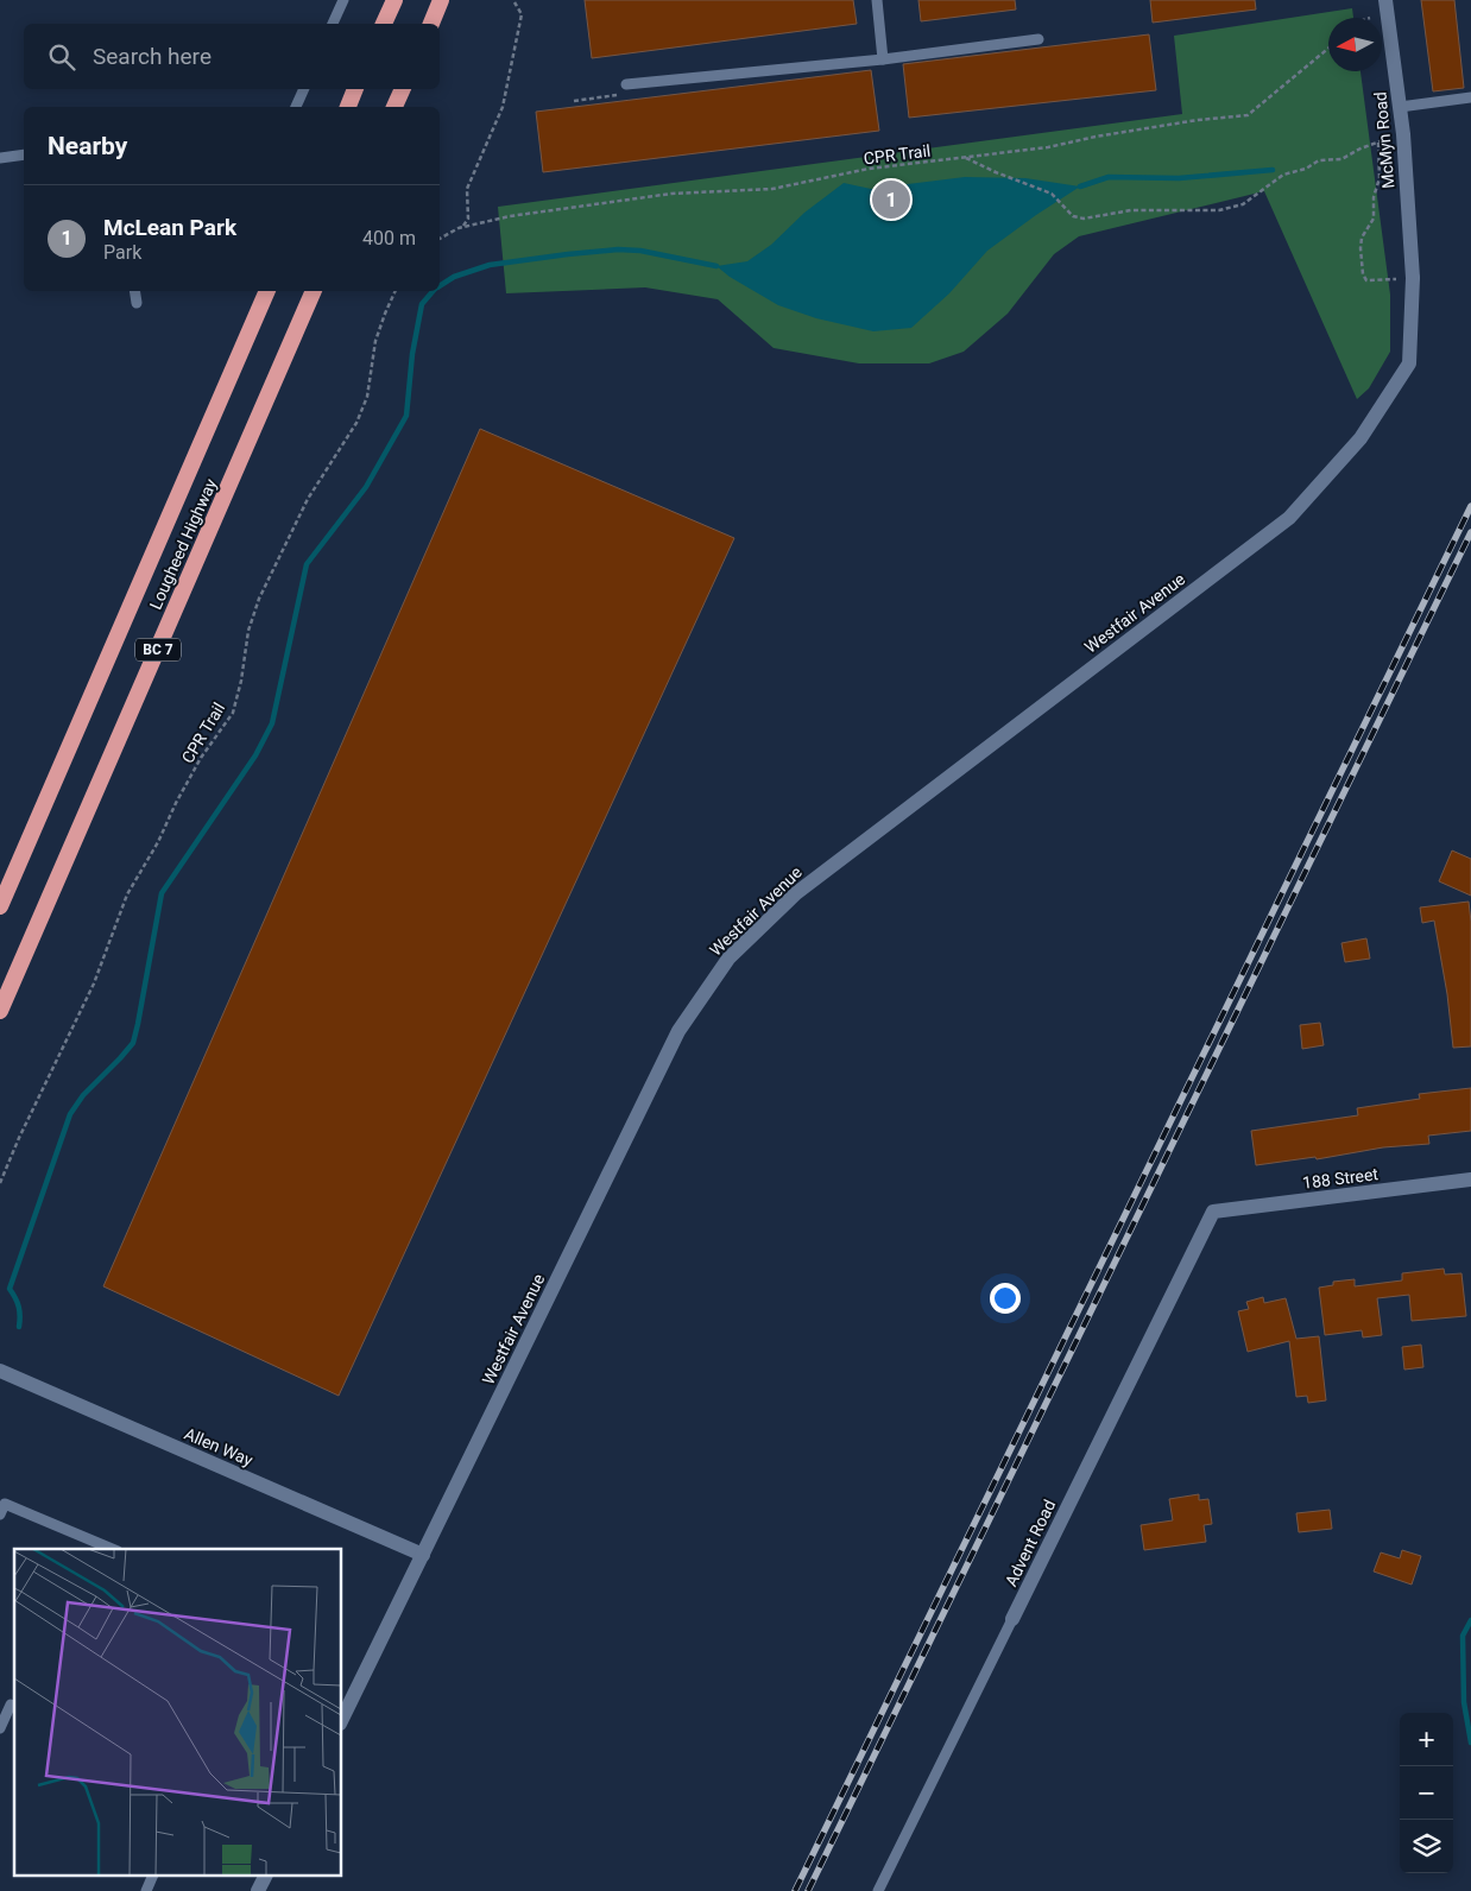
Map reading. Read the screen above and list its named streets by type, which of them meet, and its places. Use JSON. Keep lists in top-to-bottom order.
{
  "streets": {
    "highway": ["Lougheed Highway", "BC 7"],
    "street": [
      "McMyn Road",
      "Westfair Avenue",
      "188 Street",
      "Allen Way",
      "Advent Road"
    ],
    "path": ["CPR Trail"]
  },
  "crossings": [
    ["McMyn Road", "Westfair Avenue"],
    ["Westfair Avenue", "Allen Way"],
    ["188 Street", "Advent Road"]
  ],
  "north": "left",
  "page": {
    "search": "Search here",
    "heading": "Nearby",
    "pins": "1",
    "list": [
      {
        "mark": "1",
        "name": "McLean Park",
        "note": "Park",
        "value": "400 m"
      }
    ],
    "map_buttons": ["+", "−"]
  }
}
